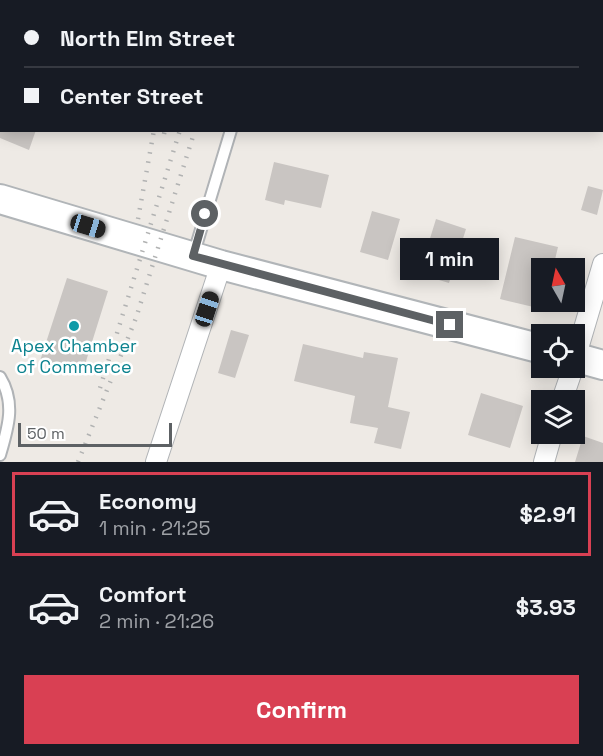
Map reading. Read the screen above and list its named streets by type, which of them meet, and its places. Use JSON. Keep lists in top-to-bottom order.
{
  "places": ["Apex Chamber of Commerce"],
  "scale_bar": "50 m",
  "north": "top",
  "page": {
    "banner": ["North Elm Street", "Center Street"],
    "bubble": "1 min",
    "scale": "50 m",
    "list": [
      {
        "name": "Economy",
        "note": "1 min · 21:25",
        "value": "$2.91"
      },
      {
        "name": "Comfort",
        "note": "2 min · 21:26",
        "value": "$3.93"
      }
    ],
    "buttons": "Confirm"
  }
}
